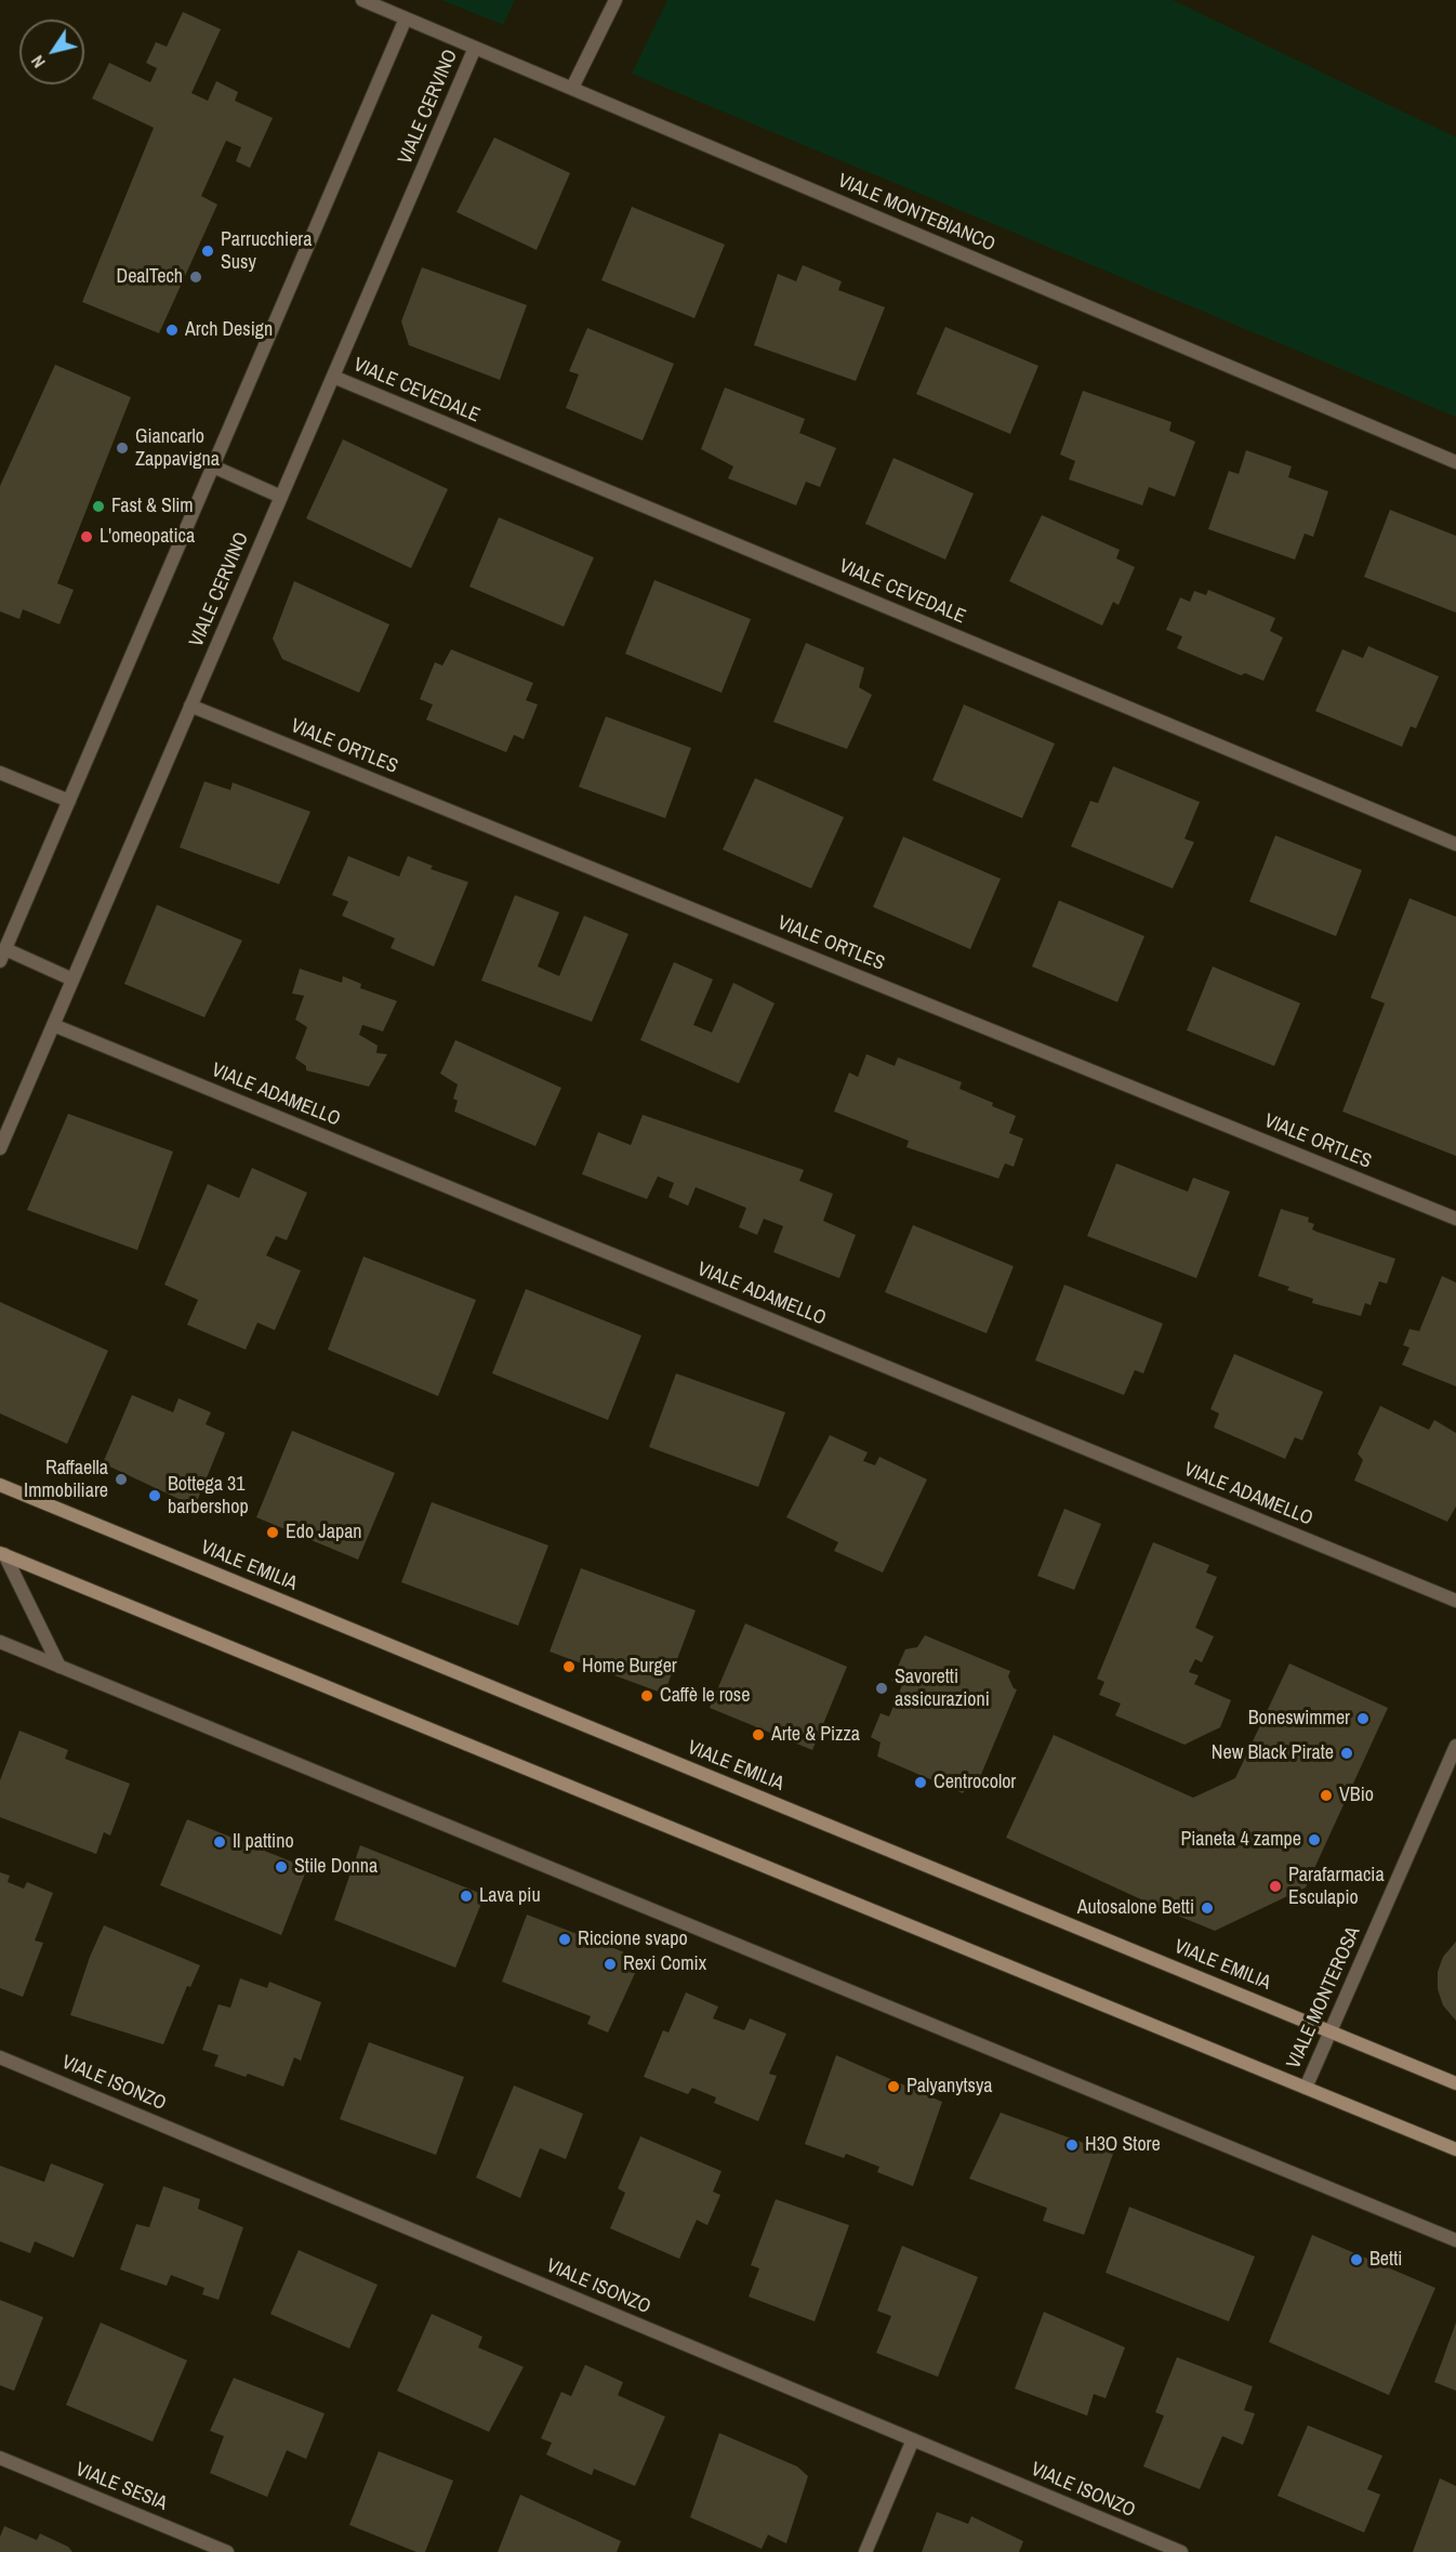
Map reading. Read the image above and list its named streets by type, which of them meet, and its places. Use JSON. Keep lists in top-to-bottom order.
{
  "streets": {
    "street": [
      "VIALE CERVINO",
      "VIALE MONTEBIANCO",
      "VIALE CEVEDALE",
      "VIALE ORTLES",
      "VIALE ADAMELLO",
      "VIALE EMILIA",
      "VIALE MONTEROSA",
      "VIALE ISONZO",
      "VIALE SESIA"
    ]
  },
  "crossings": [
    ["VIALE CERVINO", "VIALE MONTEBIANCO"],
    ["VIALE CERVINO", "VIALE CEVEDALE"],
    ["VIALE CERVINO", "VIALE ORTLES"],
    ["VIALE CERVINO", "VIALE ADAMELLO"],
    ["VIALE EMILIA", "VIALE MONTEROSA"]
  ],
  "places": [
    "Parrucchiera Susy",
    "DealTech",
    "Arch Design",
    "Giancarlo Zappavigna",
    "Fast & Slim",
    "L'omeopatica",
    "Raffaella Immobiliare",
    "Bottega 31 barbershop",
    "Edo Japan",
    "Home Burger",
    "Savoretti assicurazioni",
    "Caffè le rose",
    "Boneswimmer",
    "Arte & Pizza",
    "New Black Pirate",
    "Centrocolor",
    "VBio",
    "Pianeta 4 zampe",
    "Il pattino",
    "Stile Donna",
    "Parafarmacia Esculapio",
    "Lava piu",
    "Autosalone Betti",
    "Riccione svapo",
    "Rexi Comix",
    "Palyanytsya",
    "H3O Store",
    "Betti"
  ],
  "north": "bottom left"
}
